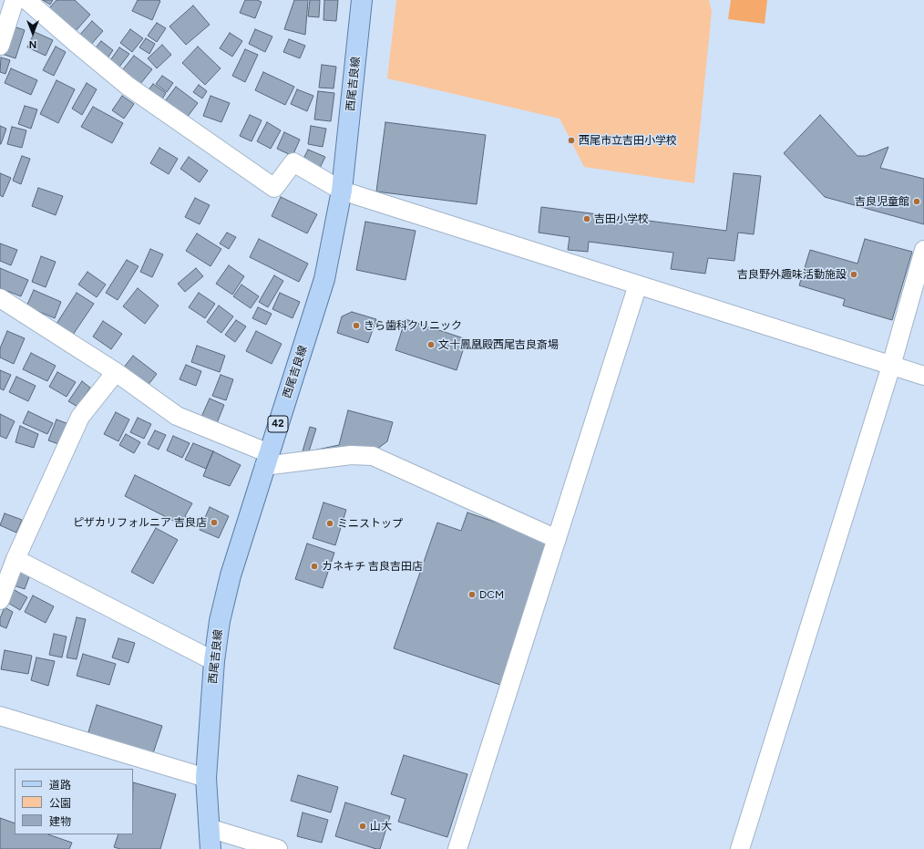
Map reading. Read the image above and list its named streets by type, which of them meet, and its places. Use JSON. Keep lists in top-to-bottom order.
{
  "streets": {
    "main road": ["西尾吉良線", "42"]
  },
  "places": [
    "西尾市立吉田小学校",
    "吉良児童館",
    "吉田小学校",
    "吉良野外趣味活動施設",
    "きら歯科クリニック",
    "文十鳳凰殿西尾吉良斎場",
    "ピザカリフォルニア 吉良店",
    "ミニストップ",
    "カネキチ 吉良吉田店",
    "DCM",
    "山大"
  ],
  "legend": ["道路", "公園", "建物"],
  "north": "bottom"
}
